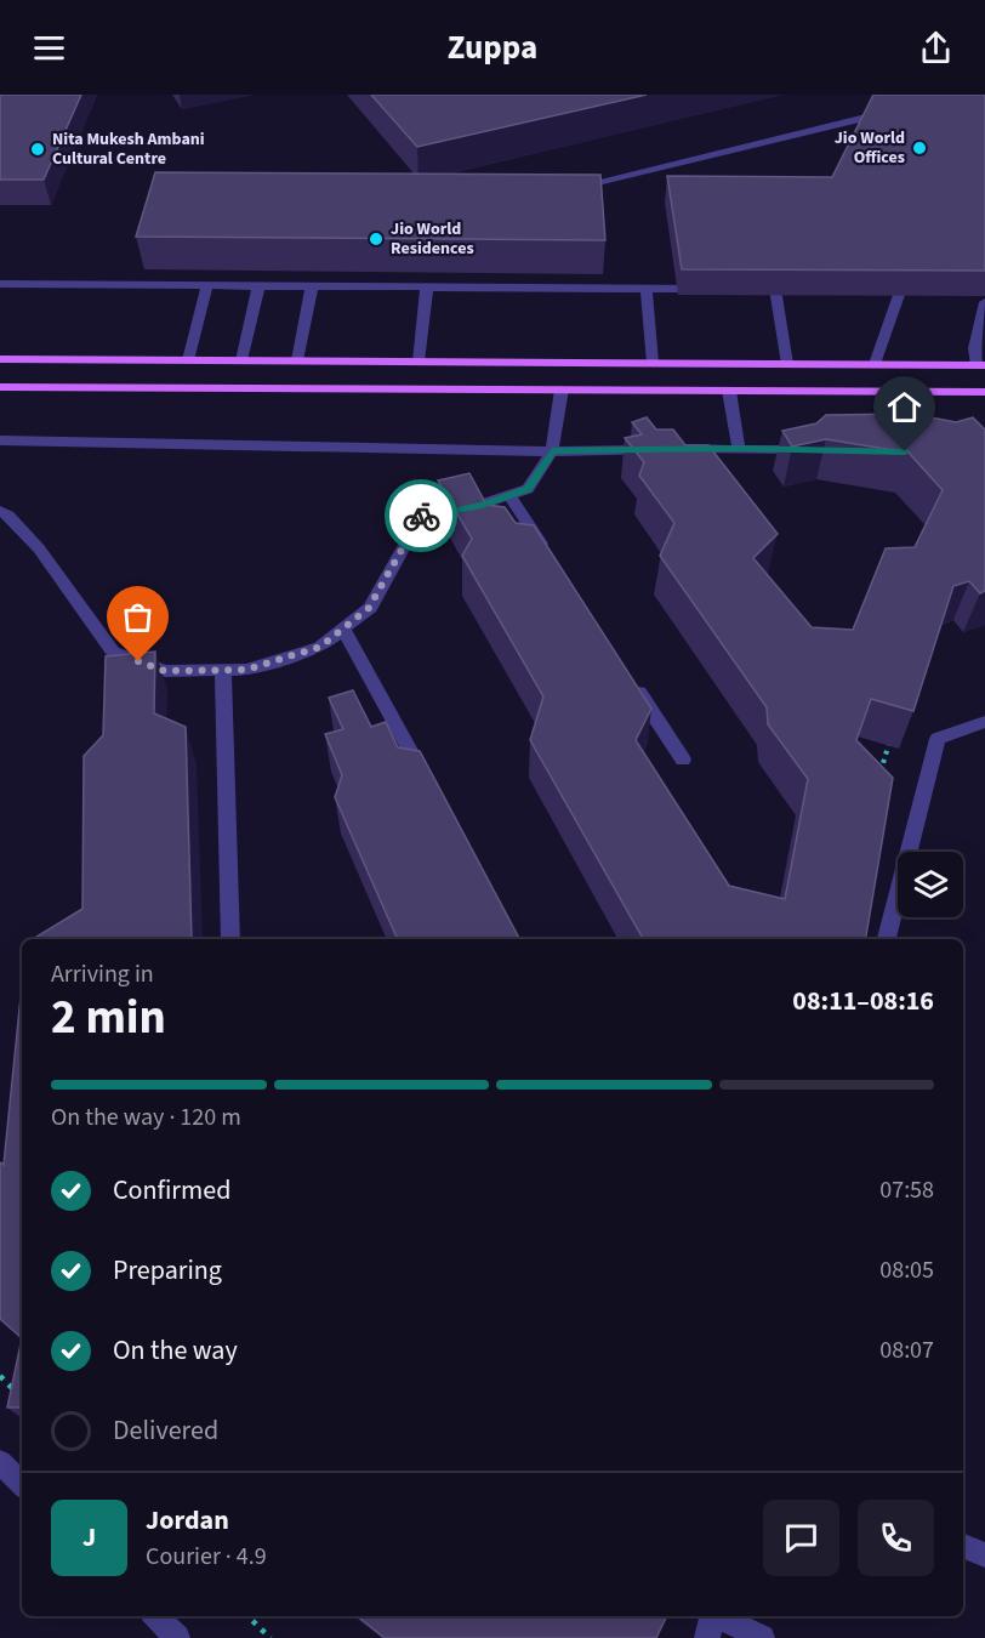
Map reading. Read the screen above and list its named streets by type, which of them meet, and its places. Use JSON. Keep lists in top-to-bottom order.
{
  "places": ["Jio World Offices", "Nita Mukesh Ambani Cultural Centre", "Jio World Residences"],
  "page": {
    "header": "Zuppa",
    "heading": ["2 min", "Arriving in", "08:11–08:16"],
    "panel": ["Jordan", "Courier · 4.9"],
    "bar": "On the way · 120 m",
    "list": [
      ["Confirmed", "07:58"],
      ["Preparing", "08:05"],
      ["On the way", "08:07"],
      "Delivered"
    ],
    "round": "J"
  }
}
